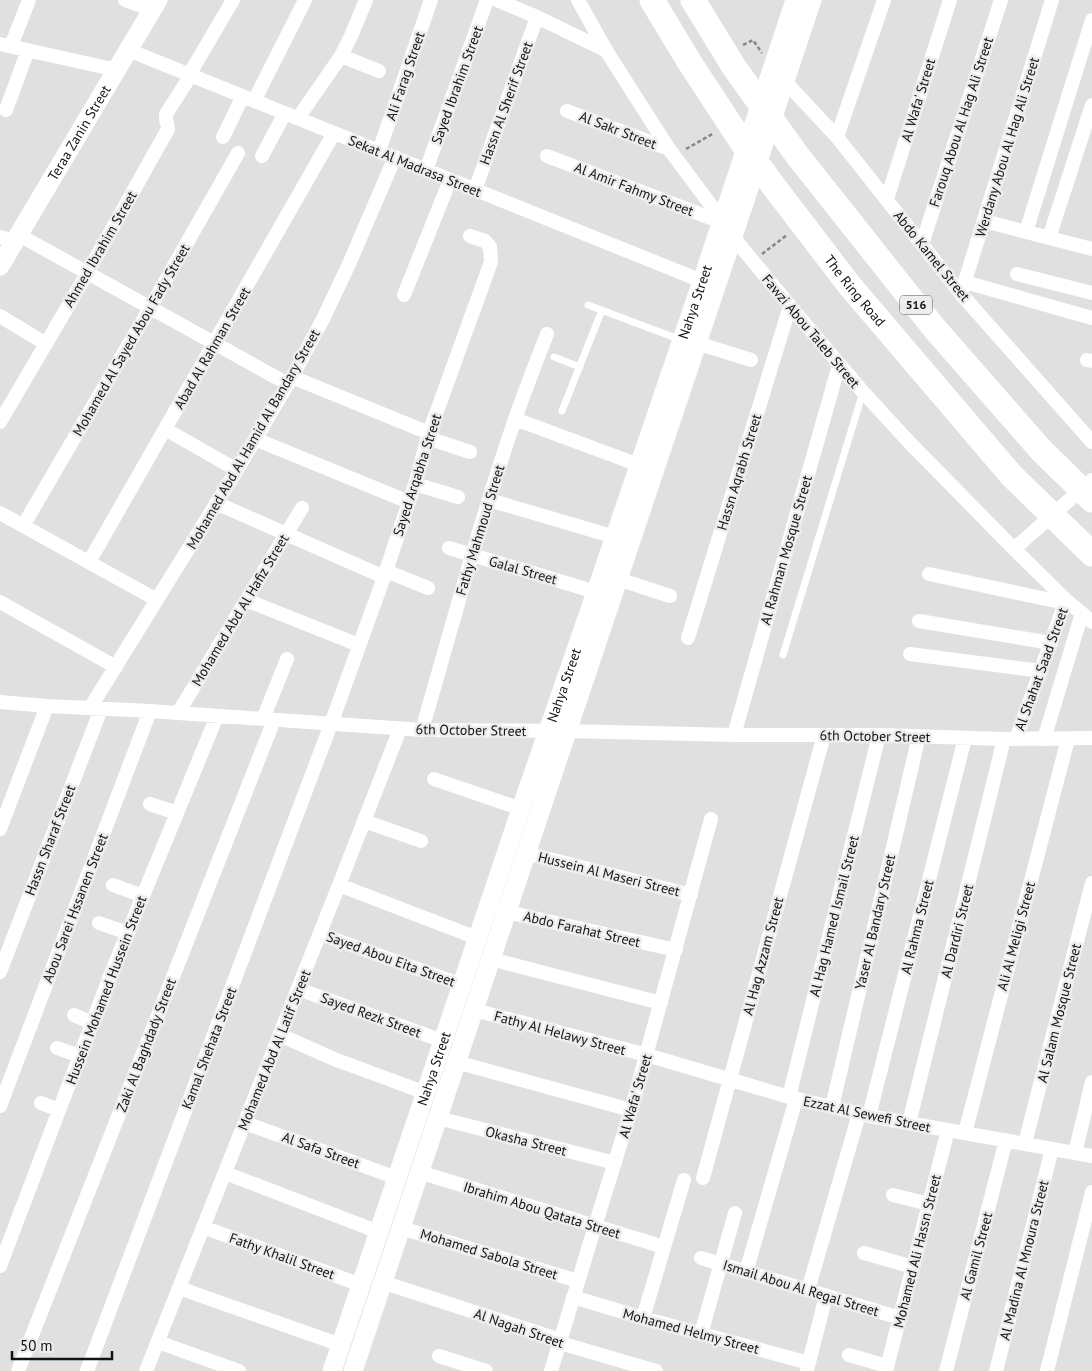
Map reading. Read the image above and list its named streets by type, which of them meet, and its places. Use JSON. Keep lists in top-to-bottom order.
{
  "streets": {
    "highway": ["The Ring Road", "516"],
    "main road": ["Teraa Zanin Street", "Nahya Street"],
    "street": [
      "Ali Farag Street",
      "Sayed Ibrahim Street",
      "Al Wafa' Street",
      "Hassn Al Sherif Street",
      "Farouq Abou Al Hag Ali Street",
      "Al Sakr Street",
      "Werdany Abou Al Hag Ali Street",
      "Sekat Al Madrasa Street",
      "Al Amir Fahmy Street",
      "Ahmed Ibrahim Street",
      "Abdo Kamel Street",
      "Fawzi Abou Taleb Street",
      "Mohamed Al Sayed Abou Fady Street",
      "Abad Al Rahman Street",
      "Mohamed Abd Al Hamid Al Bandary Street",
      "Hassn Aqrabh Street",
      "Sayed Arqabha Street",
      "Fathy Mahmoud Street",
      "Al Rahman Mosque Street",
      "Galal Street",
      "Mohamed Abd Al Hafiz Street",
      "Al Shahat Saad Street",
      "6th October Street",
      "Hassn Sharaf Street",
      "Hussein Al Maseri Street",
      "Abou Sarei Hssanen Street",
      "Al Hag Hamed Ismail Street",
      "Yaser Al Bandary Street",
      "Al Rahma Street",
      "Abdo Farahat Street",
      "Al Dardiri Street",
      "Ali Al Meligi Street",
      "Al Hag Azzam Street",
      "Sayed Abou Eita Street",
      "Hussein Mohamed Hussein Street",
      "Al Salam Mosque Street",
      "Sayed Rezk Street",
      "Fathy Al Helawy Street",
      "Zaki Al Baghdady Street",
      "Kamal Shehata Street",
      "Mohamed Abd Al Latif Street",
      "Ezzat Al Sewefi Street",
      "Okasha Street",
      "Al Safa Street",
      "Ibrahim Abou Qatata Street",
      "Mohamed Ali Hassn Street",
      "Mohamed Sabola Street",
      "Fathy Khalil Street",
      "Al Gamil Street",
      "Al Madina Al Mnoura Street",
      "Ismail Abou Al Regal Street",
      "Al Nagah Street",
      "Mohamed Helmy Street"
    ]
  },
  "crossings": [
    ["Ali Farag Street", "Sekat Al Madrasa Street"],
    ["Sayed Ibrahim Street", "Sekat Al Madrasa Street"],
    ["Al Wafa' Street", "Abdo Kamel Street"],
    ["Al Wafa' Street", "Hussein Al Maseri Street"],
    ["Al Wafa' Street", "Abdo Farahat Street"],
    ["Al Wafa' Street", "Fathy Al Helawy Street"],
    ["Al Wafa' Street", "Ezzat Al Sewefi Street"],
    ["Al Wafa' Street", "Okasha Street"],
    ["Al Wafa' Street", "Ibrahim Abou Qatata Street"],
    ["Al Wafa' Street", "Mohamed Sabola Street"],
    ["Al Wafa' Street", "Al Nagah Street"],
    ["Al Wafa' Street", "Mohamed Helmy Street"],
    ["Hassn Al Sherif Street", "Sekat Al Madrasa Street"],
    ["Farouq Abou Al Hag Ali Street", "Abdo Kamel Street"],
    ["Al Sakr Street", "Fawzi Abou Taleb Street"],
    ["Teraa Zanin Street", "Sekat Al Madrasa Street"],
    ["Werdany Abou Al Hag Ali Street", "Abdo Kamel Street"],
    ["Sekat Al Madrasa Street", "Ahmed Ibrahim Street"],
    ["Sekat Al Madrasa Street", "Nahya Street"],
    ["Sekat Al Madrasa Street", "Abad Al Rahman Street"],
    ["Sekat Al Madrasa Street", "Mohamed Abd Al Hamid Al Bandary Street"],
    ["Al Amir Fahmy Street", "Nahya Street"],
    ["Al Amir Fahmy Street", "Fawzi Abou Taleb Street"],
    ["Abdo Kamel Street", "Nahya Street"],
    ["Nahya Street", "Fawzi Abou Taleb Street"],
    ["Nahya Street", "Galal Street"],
    ["Nahya Street", "6th October Street"],
    ["Nahya Street", "Hussein Al Maseri Street"],
    ["Nahya Street", "Abdo Farahat Street"],
    ["Nahya Street", "Sayed Abou Eita Street"],
    ["Nahya Street", "Sayed Rezk Street"],
    ["Nahya Street", "Fathy Al Helawy Street"],
    ["Nahya Street", "Okasha Street"],
    ["Nahya Street", "Al Safa Street"],
    ["Nahya Street", "Ibrahim Abou Qatata Street"],
    ["Nahya Street", "Mohamed Sabola Street"],
    ["Nahya Street", "Fathy Khalil Street"],
    ["Nahya Street", "Al Nagah Street"],
    ["Fawzi Abou Taleb Street", "Hassn Aqrabh Street"],
    ["Fawzi Abou Taleb Street", "Al Rahman Mosque Street"],
    ["Fawzi Abou Taleb Street", "Al Shahat Saad Street"],
    ["Mohamed Abd Al Hamid Al Bandary Street", "6th October Street"],
    ["Mohamed Abd Al Hamid Al Bandary Street", "Hassn Sharaf Street"],
    ["Sayed Arqabha Street", "6th October Street"],
    ["Sayed Arqabha Street", "Kamal Shehata Street"],
    ["Fathy Mahmoud Street", "Galal Street"],
    ["Fathy Mahmoud Street", "6th October Street"],
    ["Al Rahman Mosque Street", "6th October Street"],
    ["Mohamed Abd Al Hafiz Street", "6th October Street"],
    ["Al Shahat Saad Street", "6th October Street"],
    ["Al Shahat Saad Street", "Al Dardiri Street"],
    ["6th October Street", "Hassn Sharaf Street"],
    ["6th October Street", "Abou Sarei Hssanen Street"],
    ["6th October Street", "Al Hag Hamed Ismail Street"],
    ["6th October Street", "Yaser Al Bandary Street"],
    ["6th October Street", "Al Rahma Street"],
    ["6th October Street", "Al Dardiri Street"],
    ["6th October Street", "Ali Al Meligi Street"],
    ["6th October Street", "Al Hag Azzam Street"],
    ["6th October Street", "Hussein Mohamed Hussein Street"],
    ["6th October Street", "Zaki Al Baghdady Street"],
    ["6th October Street", "Kamal Shehata Street"],
    ["6th October Street", "Mohamed Abd Al Latif Street"],
    ["Al Hag Hamed Ismail Street", "Ezzat Al Sewefi Street"],
    ["Al Hag Hamed Ismail Street", "Ismail Abou Al Regal Street"],
    ["Yaser Al Bandary Street", "Ezzat Al Sewefi Street"],
    ["Al Rahma Street", "Ezzat Al Sewefi Street"],
    ["Al Rahma Street", "Ismail Abou Al Regal Street"],
    ["Al Dardiri Street", "Ezzat Al Sewefi Street"],
    ["Ali Al Meligi Street", "Ezzat Al Sewefi Street"],
    ["Al Hag Azzam Street", "Ezzat Al Sewefi Street"],
    ["Sayed Abou Eita Street", "Mohamed Abd Al Latif Street"],
    ["Al Salam Mosque Street", "Ezzat Al Sewefi Street"],
    ["Sayed Rezk Street", "Mohamed Abd Al Latif Street"],
    ["Fathy Al Helawy Street", "Ezzat Al Sewefi Street"],
    ["Mohamed Abd Al Latif Street", "Al Safa Street"],
    ["Mohamed Abd Al Latif Street", "Fathy Khalil Street"],
    ["Ezzat Al Sewefi Street", "Mohamed Ali Hassn Street"],
    ["Ezzat Al Sewefi Street", "Al Gamil Street"],
    ["Ezzat Al Sewefi Street", "Al Madina Al Mnoura Street"],
    ["Mohamed Ali Hassn Street", "Ismail Abou Al Regal Street"]
  ],
  "scale_bar": "50 m"
}
